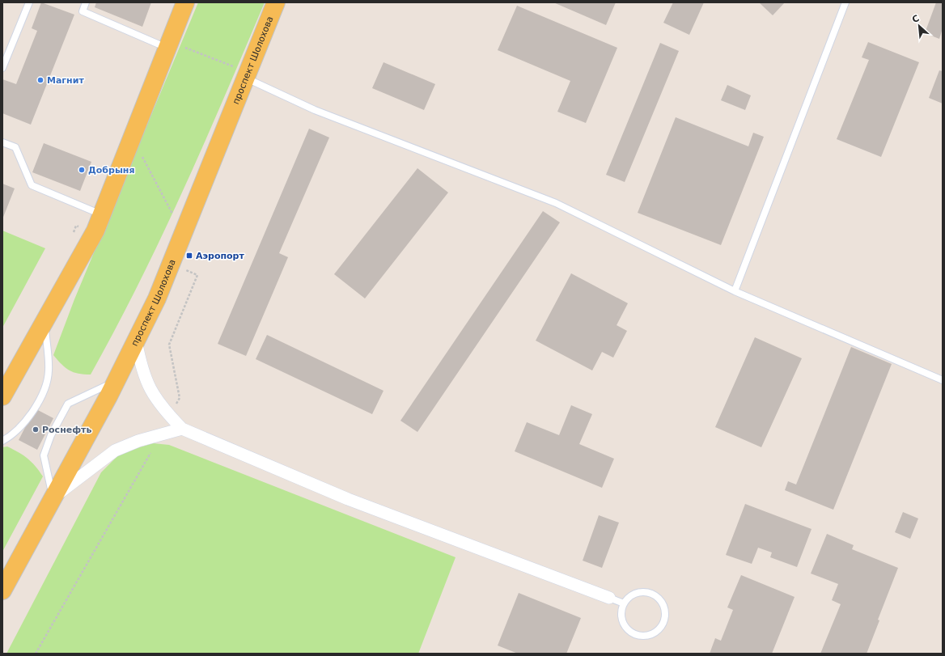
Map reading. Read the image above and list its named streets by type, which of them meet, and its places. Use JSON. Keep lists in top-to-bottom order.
{
  "streets": {
    "main road": ["проспект Шолохова"]
  },
  "places": {
    "other": ["Магнит", "Добрыня", "Роснефть"],
    "transit": ["Аэропорт"]
  },
  "north": "top left"
}
